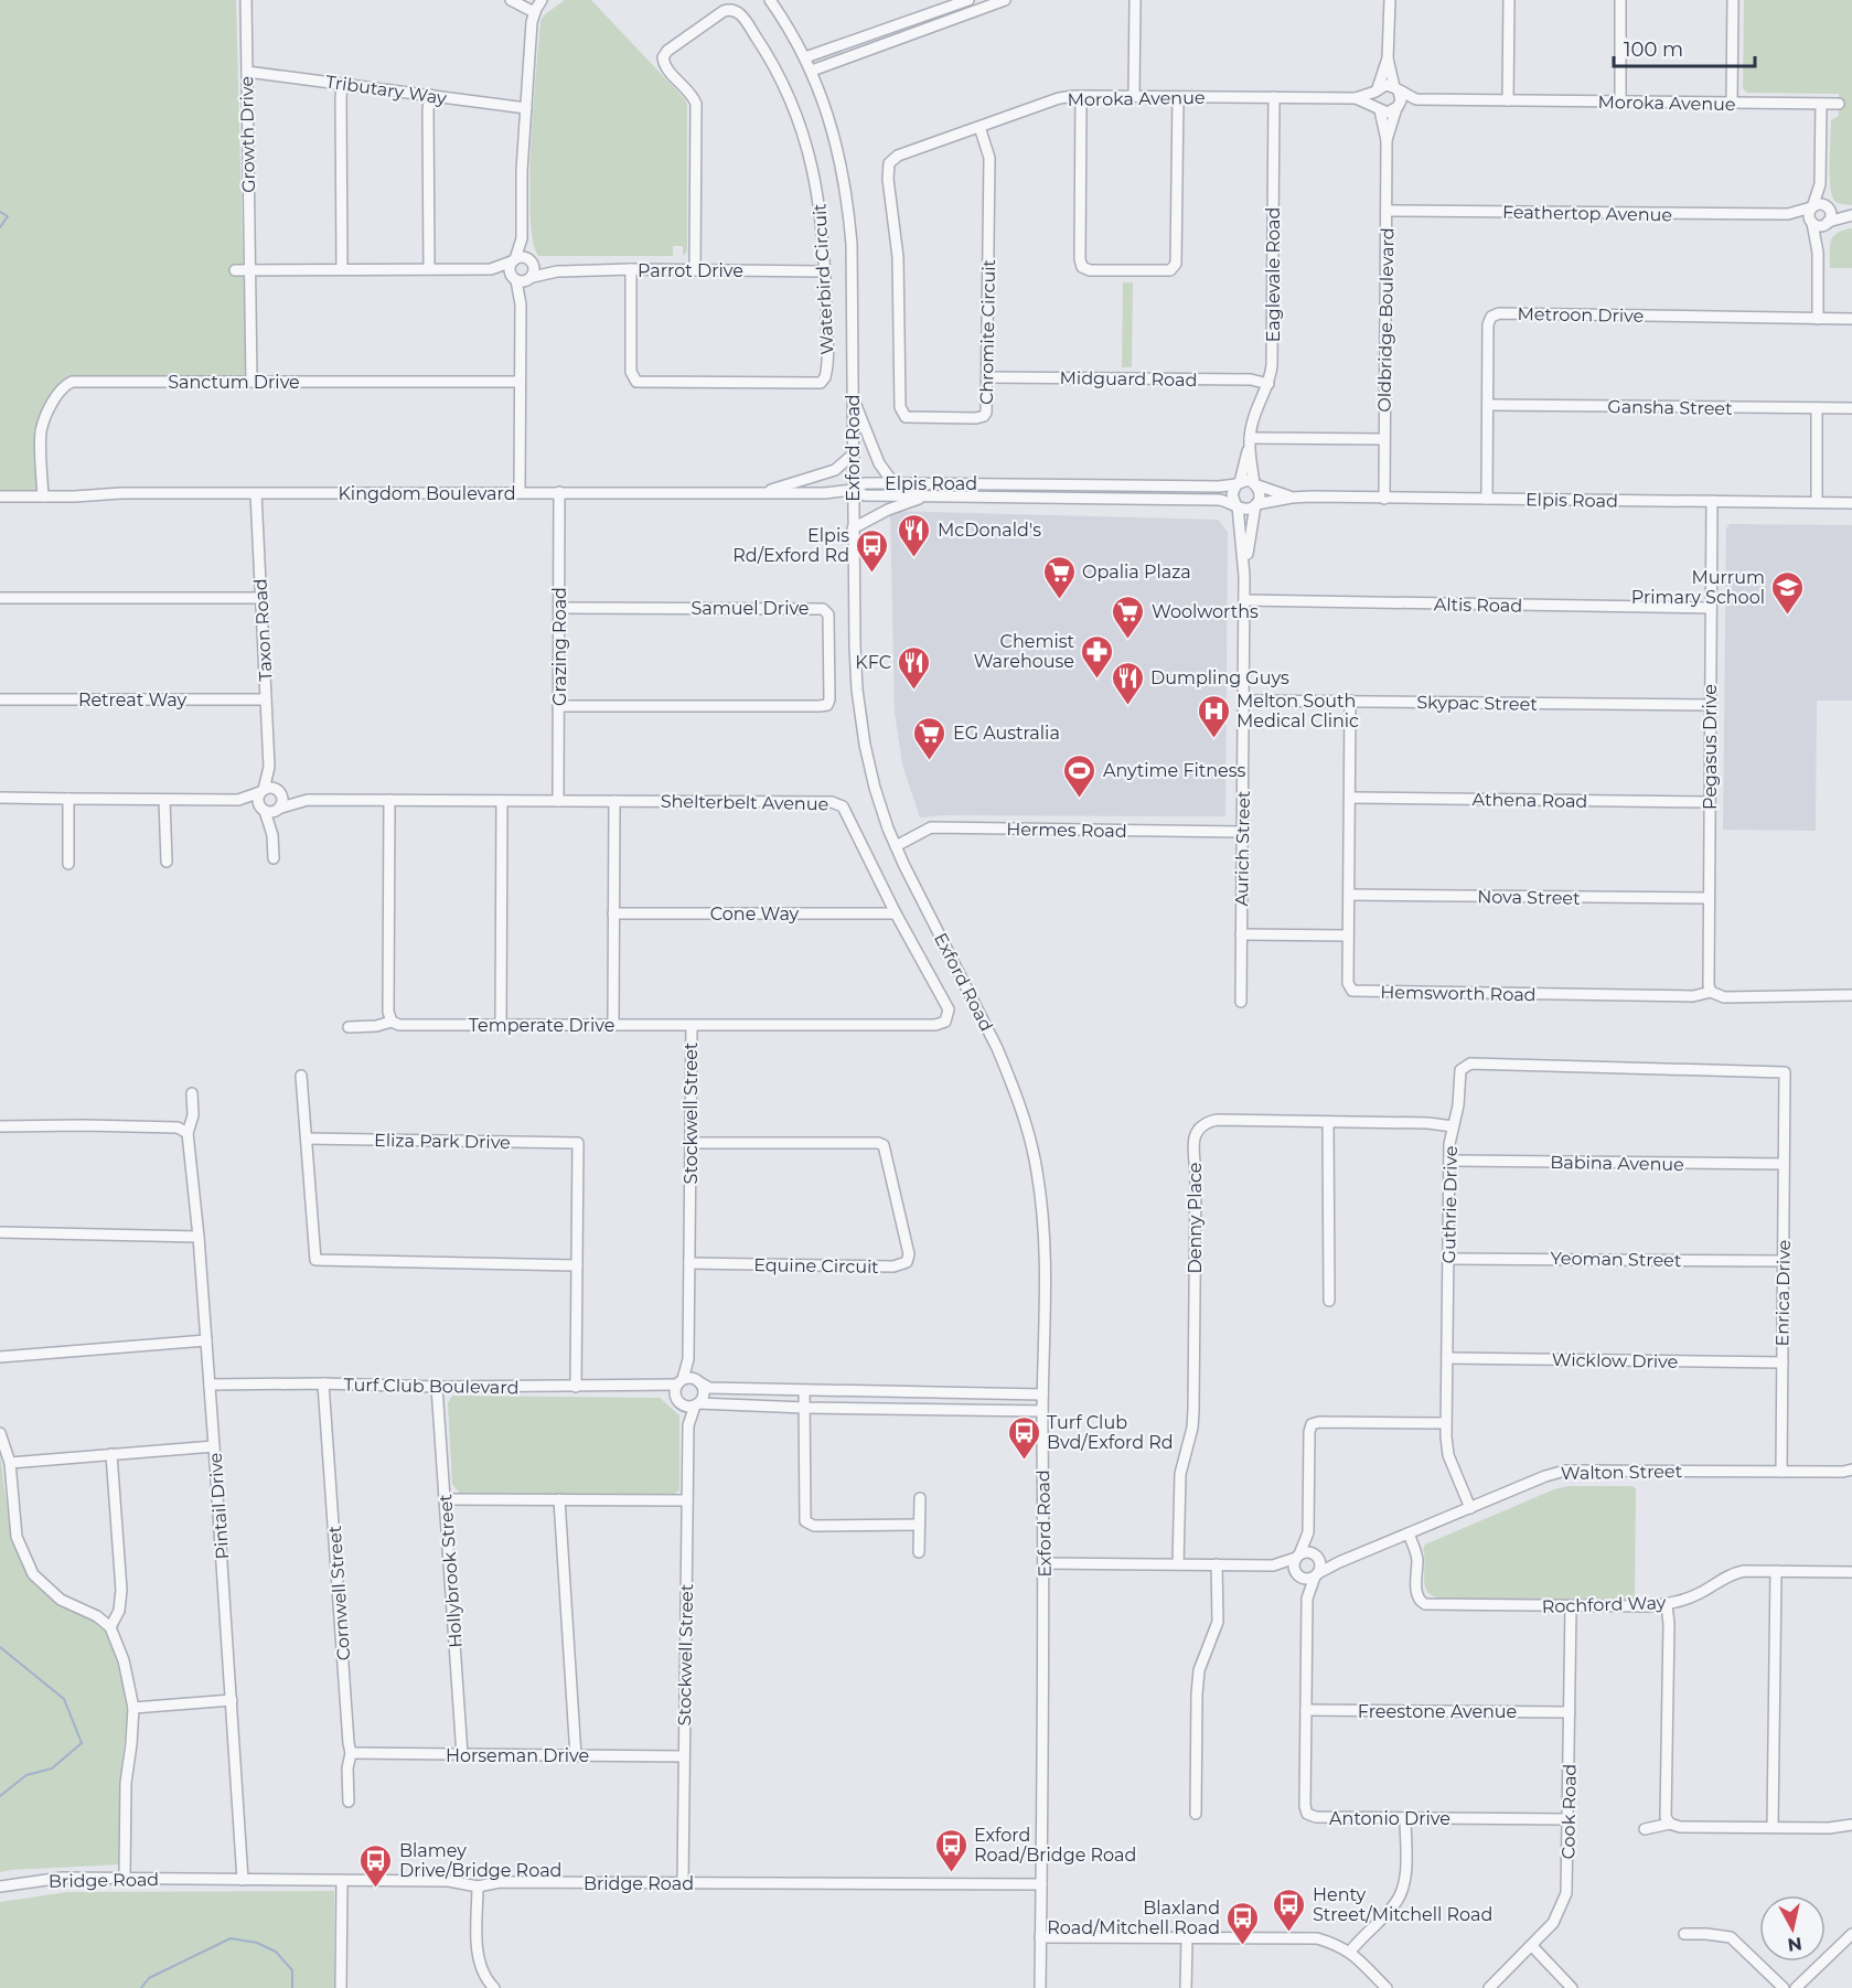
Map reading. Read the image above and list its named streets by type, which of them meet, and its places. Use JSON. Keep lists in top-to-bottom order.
{
  "streets": {
    "street": [
      "Tributary Way",
      "Moroka Avenue",
      "Growth Drive",
      "Feathertop Avenue",
      "Parrot Drive",
      "Eaglevale Road",
      "Waterbird Circuit",
      "Metroon Drive",
      "Oldbridge Boulevard",
      "Chromite Circuit",
      "Midguard Road",
      "Sanctum Drive",
      "Gansha Street",
      "Exford Road",
      "Elpis Road",
      "Kingdom Boulevard",
      "Altis Road",
      "Samuel Drive",
      "Taxon Road",
      "Grazing Road",
      "Retreat Way",
      "Skypac Street",
      "Pegasus Drive",
      "Athena Road",
      "Shelterbelt Avenue",
      "Hermes Road",
      "Aurich Street",
      "Nova Street",
      "Cone Way",
      "Hemsworth Road",
      "Temperate Drive",
      "Stockwell Street",
      "Eliza Park Drive",
      "Babina Avenue",
      "Guthrie Drive",
      "Denny Place",
      "Yeoman Street",
      "Equine Circuit",
      "Enrica Drive",
      "Wicklow Drive",
      "Turf Club Boulevard",
      "Walton Street",
      "Pintail Drive",
      "Hollybrook Street",
      "Cornwell Street",
      "Rochford Way",
      "Freestone Avenue",
      "Horseman Drive",
      "Cook Road",
      "Antonio Drive",
      "Bridge Road"
    ]
  },
  "crossings": [
    ["Tributary Way", "Growth Drive"],
    ["Moroka Avenue", "Eaglevale Road"],
    ["Moroka Avenue", "Oldbridge Boulevard"],
    ["Moroka Avenue", "Chromite Circuit"],
    ["Growth Drive", "Sanctum Drive"],
    ["Feathertop Avenue", "Oldbridge Boulevard"],
    ["Parrot Drive", "Waterbird Circuit"],
    ["Eaglevale Road", "Midguard Road"],
    ["Eaglevale Road", "Elpis Road"],
    ["Eaglevale Road", "Aurich Street"],
    ["Metroon Drive", "Gansha Street"],
    ["Metroon Drive", "Elpis Road"],
    ["Oldbridge Boulevard", "Elpis Road"],
    ["Chromite Circuit", "Midguard Road"],
    ["Sanctum Drive", "Kingdom Boulevard"],
    ["Exford Road", "Elpis Road"],
    ["Exford Road", "Kingdom Boulevard"],
    ["Exford Road", "Hermes Road"],
    ["Exford Road", "Bridge Road"],
    ["Elpis Road", "Kingdom Boulevard"],
    ["Elpis Road", "Pegasus Drive"],
    ["Elpis Road", "Aurich Street"],
    ["Kingdom Boulevard", "Taxon Road"],
    ["Kingdom Boulevard", "Grazing Road"],
    ["Altis Road", "Pegasus Drive"],
    ["Altis Road", "Aurich Street"],
    ["Samuel Drive", "Grazing Road"],
    ["Taxon Road", "Retreat Way"],
    ["Grazing Road", "Shelterbelt Avenue"],
    ["Skypac Street", "Pegasus Drive"],
    ["Skypac Street", "Aurich Street"],
    ["Skypac Street", "Hemsworth Road"],
    ["Pegasus Drive", "Athena Road"],
    ["Pegasus Drive", "Nova Street"],
    ["Pegasus Drive", "Hemsworth Road"],
    ["Athena Road", "Hemsworth Road"],
    ["Shelterbelt Avenue", "Cone Way"],
    ["Shelterbelt Avenue", "Temperate Drive"],
    ["Shelterbelt Avenue", "Stockwell Street"],
    ["Hermes Road", "Aurich Street"],
    ["Nova Street", "Hemsworth Road"],
    ["Temperate Drive", "Stockwell Street"],
    ["Stockwell Street", "Equine Circuit"],
    ["Stockwell Street", "Turf Club Boulevard"],
    ["Stockwell Street", "Horseman Drive"],
    ["Stockwell Street", "Bridge Road"],
    ["Babina Avenue", "Guthrie Drive"],
    ["Babina Avenue", "Enrica Drive"],
    ["Guthrie Drive", "Denny Place"],
    ["Guthrie Drive", "Yeoman Street"],
    ["Guthrie Drive", "Enrica Drive"],
    ["Guthrie Drive", "Wicklow Drive"],
    ["Guthrie Drive", "Walton Street"],
    ["Yeoman Street", "Enrica Drive"],
    ["Enrica Drive", "Wicklow Drive"],
    ["Enrica Drive", "Walton Street"],
    ["Turf Club Boulevard", "Pintail Drive"],
    ["Turf Club Boulevard", "Hollybrook Street"],
    ["Turf Club Boulevard", "Cornwell Street"],
    ["Walton Street", "Rochford Way"],
    ["Walton Street", "Antonio Drive"],
    ["Pintail Drive", "Bridge Road"],
    ["Hollybrook Street", "Horseman Drive"],
    ["Cornwell Street", "Horseman Drive"],
    ["Rochford Way", "Cook Road"],
    ["Freestone Avenue", "Cook Road"],
    ["Freestone Avenue", "Antonio Drive"],
    ["Cook Road", "Antonio Drive"]
  ],
  "places": {
    "restaurant": ["McDonald's", "KFC", "Dumpling Guys"],
    "bus stop": [
      "Elpis Rd/Exford Rd",
      "Turf Club Bvd/Exford Rd",
      "Exford Road/Bridge Road",
      "Blamey Drive/Bridge Road",
      "Henty Street/Mitchell Road",
      "Blaxland Road/Mitchell Road"
    ],
    "supermarket": ["Opalia Plaza", "Woolworths", "EG Australia"],
    "school or university": ["Murrum Primary School"],
    "pharmacy": ["Chemist Warehouse"],
    "hospital": ["Melton South Medical Clinic"],
    "sports": ["Anytime Fitness"]
  },
  "scale_bar": "100 m",
  "north": "bottom"
}
